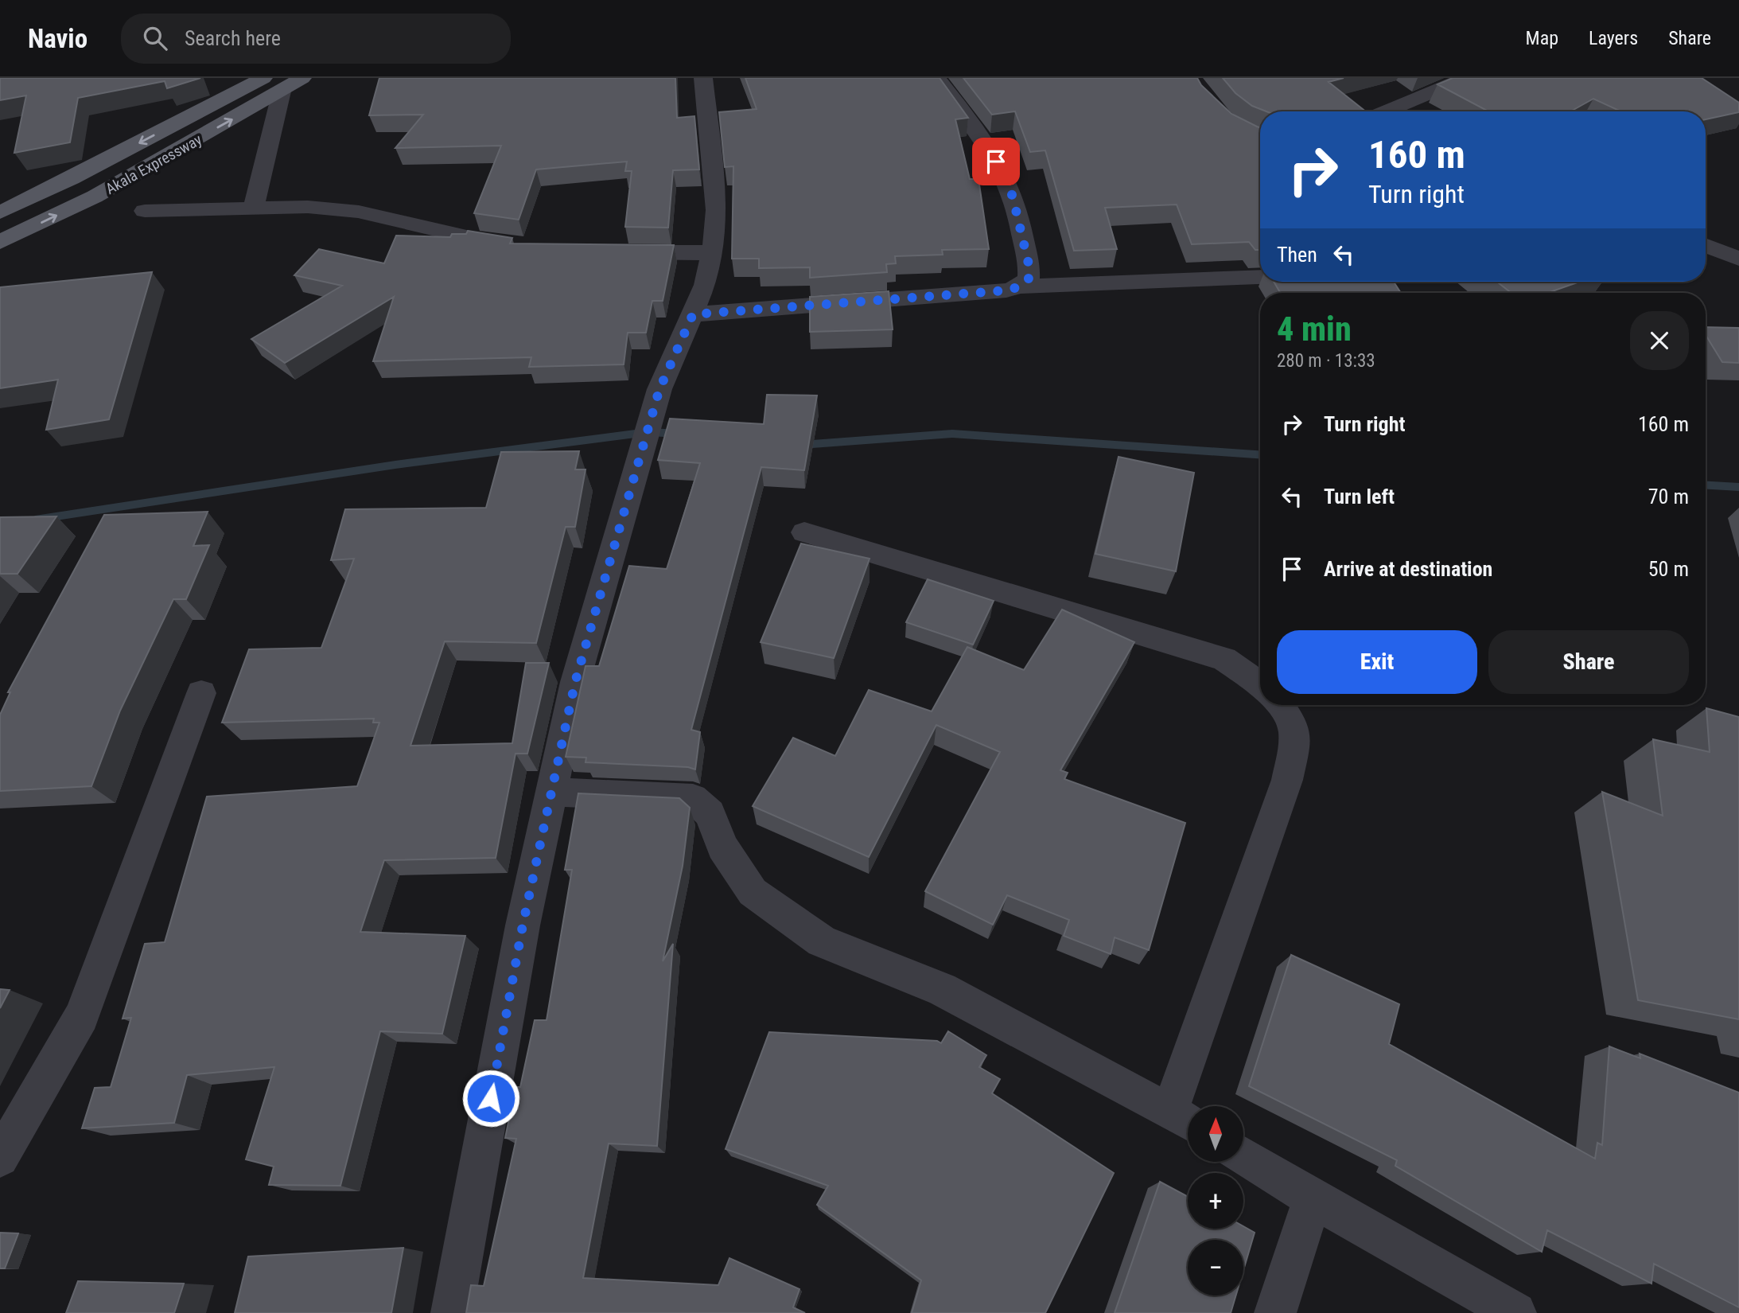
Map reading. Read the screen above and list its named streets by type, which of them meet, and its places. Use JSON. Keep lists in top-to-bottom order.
{
  "streets": {
    "main road": ["Akala Expressway"]
  },
  "north": "top",
  "page": {
    "header": "Navio",
    "search": "Search here",
    "nav": ["Map", "Layers", "Share"],
    "turn": ["160 m", "Turn right"],
    "then": "Then",
    "heading": ["4 min", "280 m · 13:33"],
    "list": [
      {
        "name": "Turn right",
        "value": "160 m"
      },
      {
        "name": "Turn left",
        "value": "70 m"
      },
      {
        "name": "Arrive at destination",
        "value": "50 m"
      }
    ],
    "buttons": ["Exit", "Share"],
    "map_buttons": ["+", "−"]
  }
}
